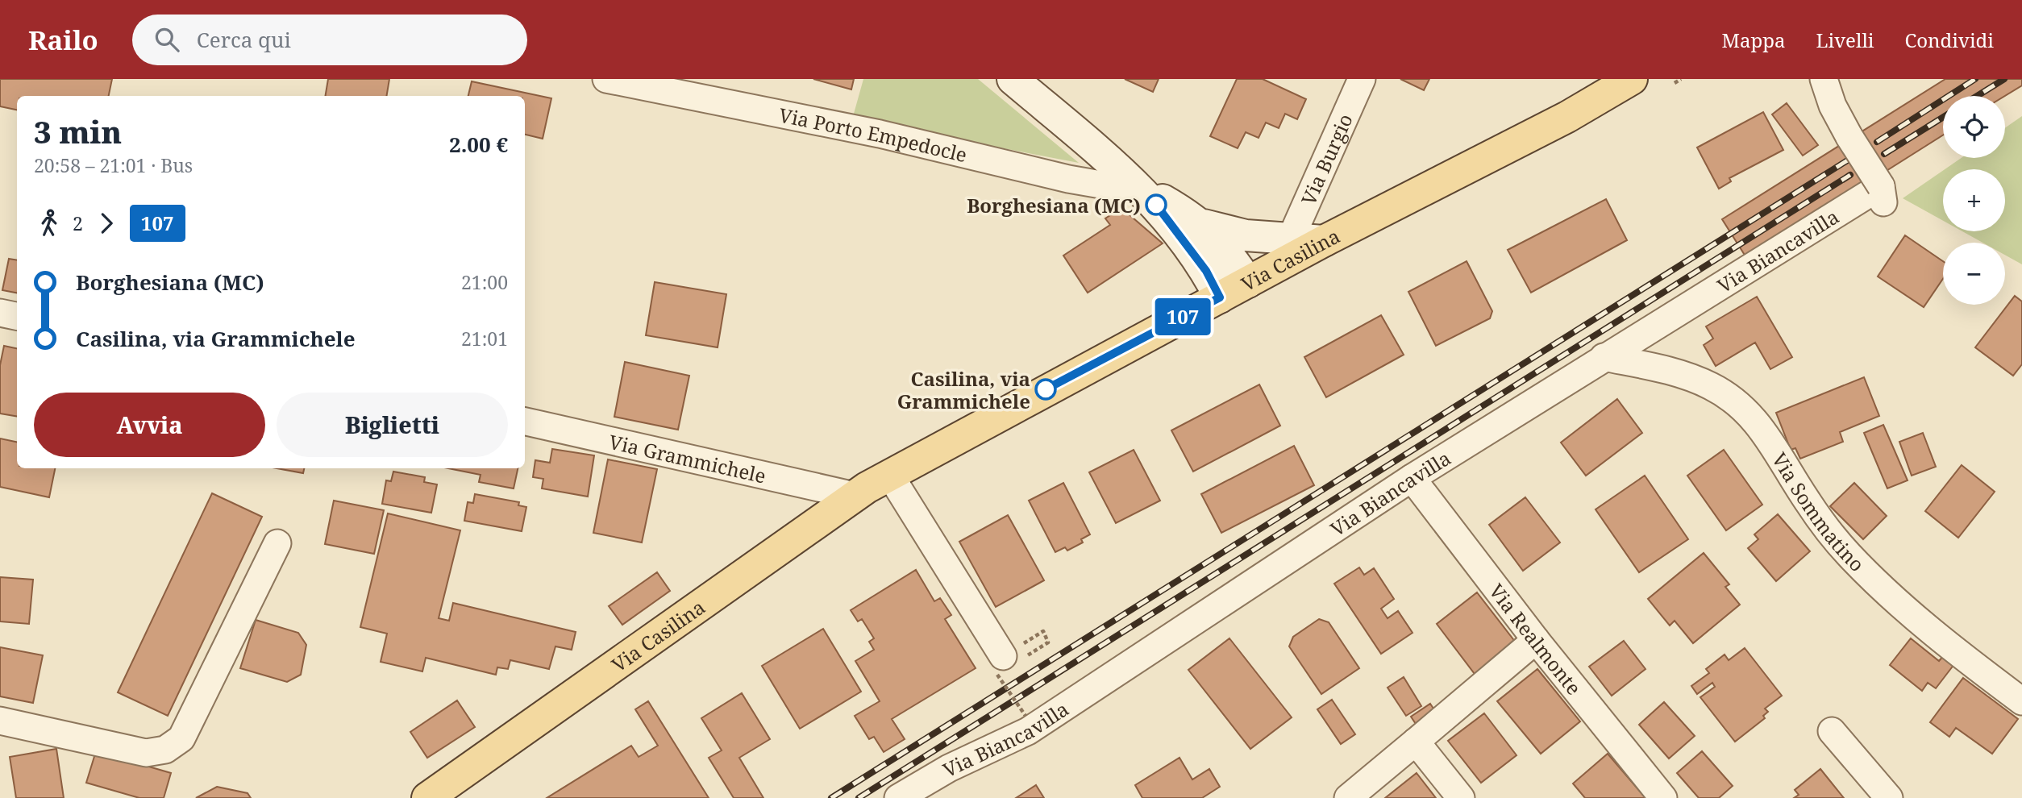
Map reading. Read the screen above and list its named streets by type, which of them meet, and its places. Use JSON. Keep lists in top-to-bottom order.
{
  "streets": {
    "main road": ["Via Casilina"],
    "street": [
      "Via Porto Empedocle",
      "Via Burgio",
      "Via Biancavilla",
      "Via Grammichele",
      "Via Sommatino",
      "Via Realmonte"
    ]
  },
  "crossings": [
    ["Via Biancavilla", "Via Sommatino"],
    ["Via Biancavilla", "Via Realmonte"],
    ["Via Casilina", "Via Grammichele"]
  ],
  "places": ["Borghesiana (MC)", "Casilina, via Grammichele"],
  "lines": ["bus line 107"],
  "page": {
    "header": "Railo",
    "search": "Cerca qui",
    "nav": ["Mappa", "Livelli", "Condividi"],
    "on_map": "107",
    "map_buttons": ["+", "−"],
    "heading": ["3 min", "20:58 – 21:01 · Bus", "2.00 €"],
    "legs": ["2", "107"],
    "list": [
      {
        "name": "Borghesiana (MC)",
        "value": "21:00"
      },
      {
        "name": "Casilina, via Grammichele",
        "value": "21:01"
      }
    ],
    "buttons": ["Avvia", "Biglietti"]
  }
}
